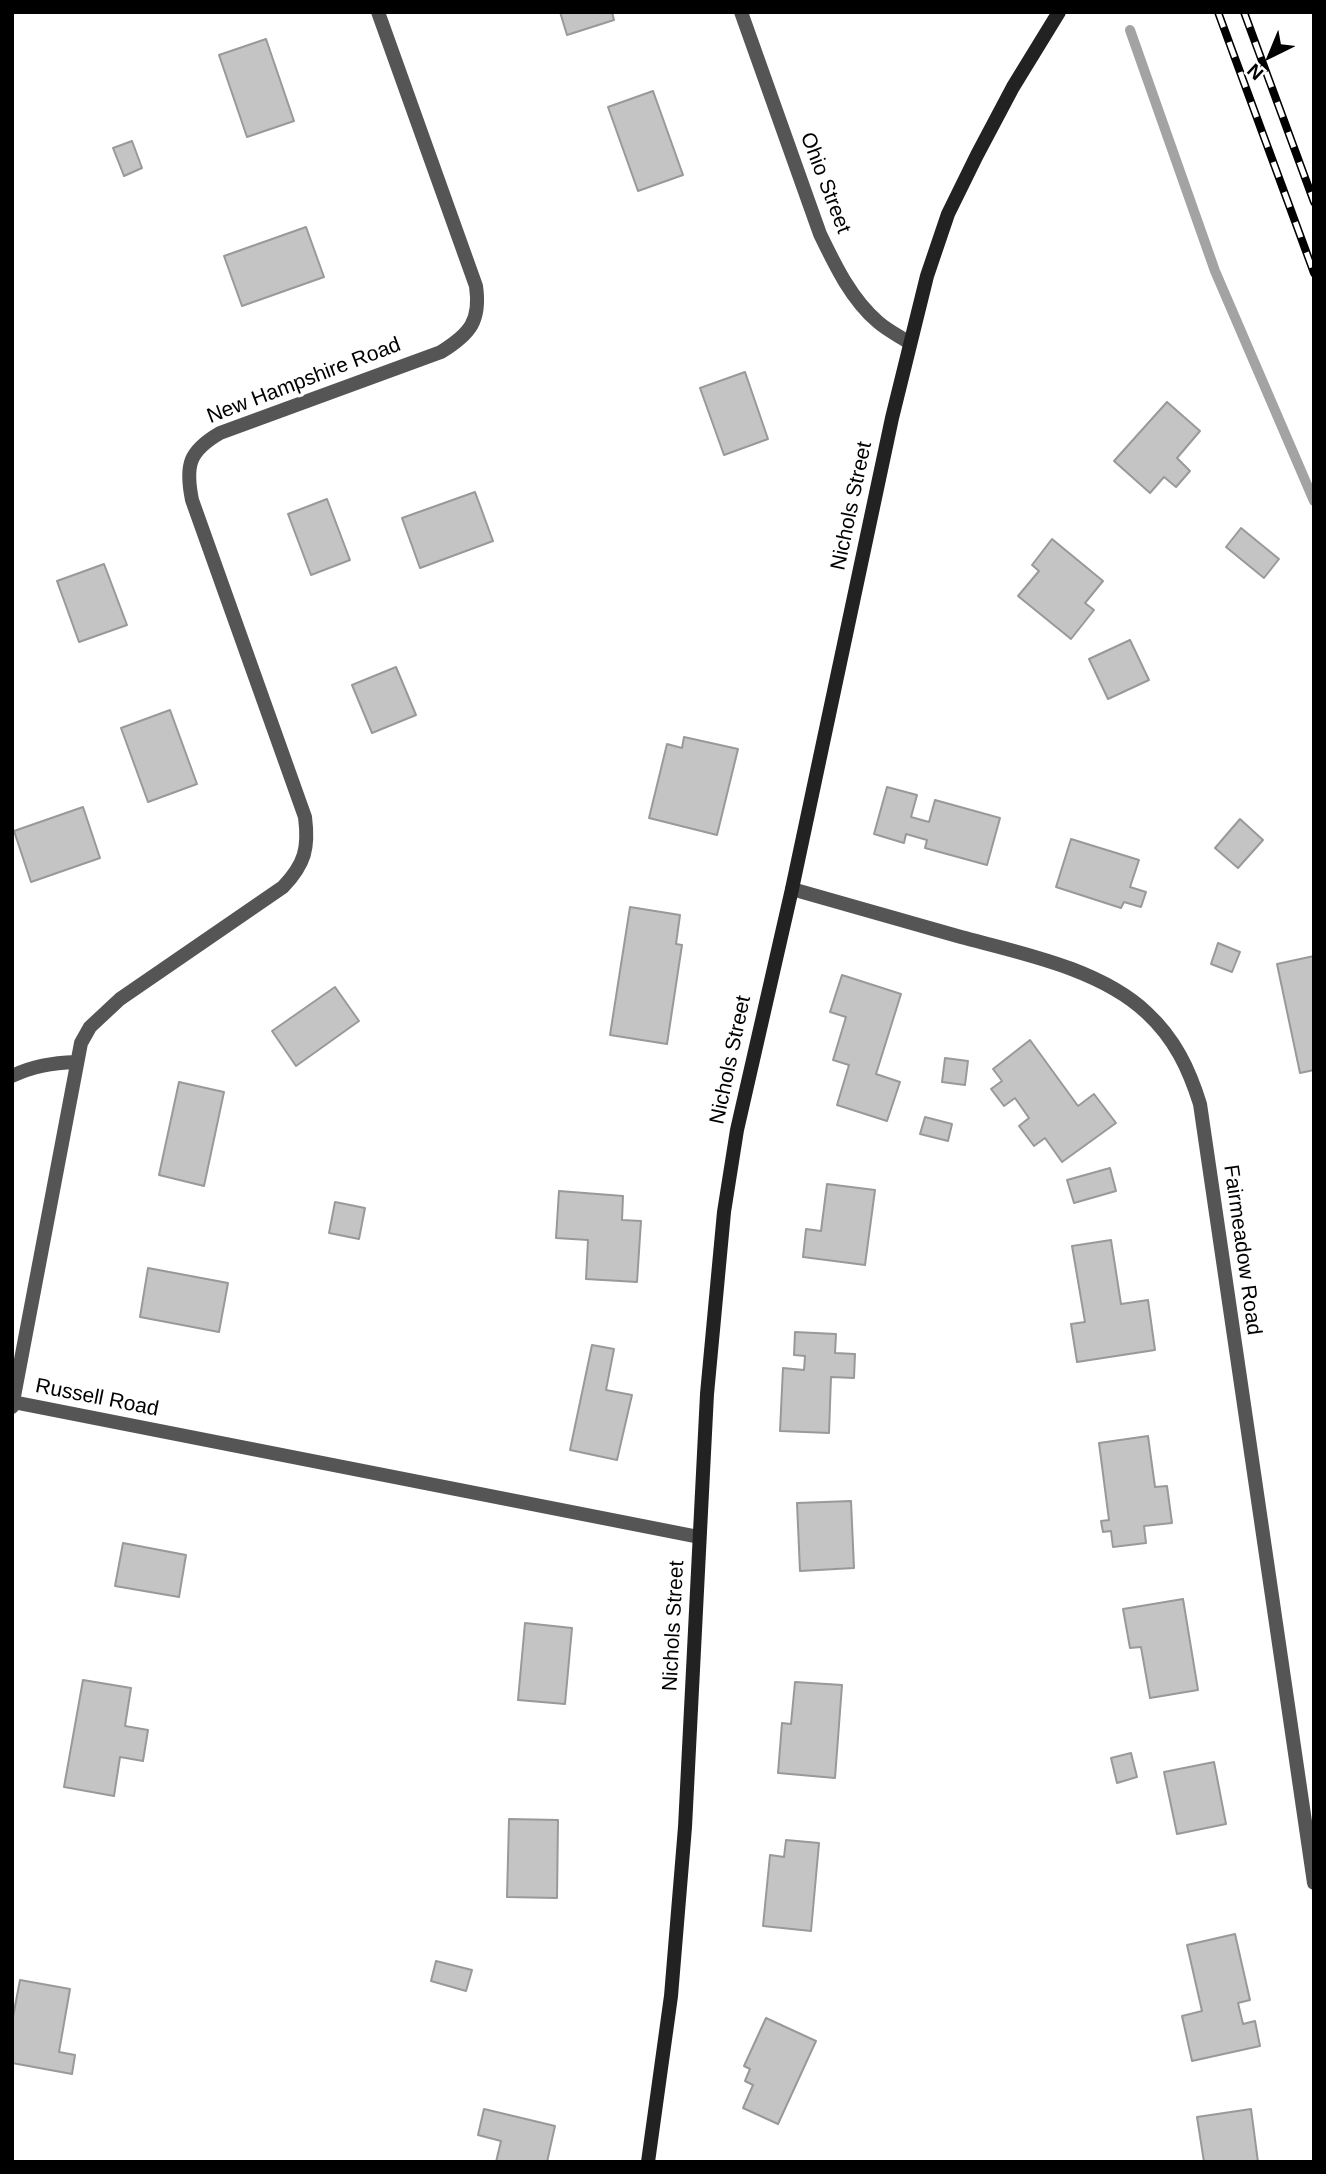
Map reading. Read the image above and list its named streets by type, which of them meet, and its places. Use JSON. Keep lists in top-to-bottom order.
{
  "streets": {
    "street": [
      "Ohio Street",
      "New Hampshire Road",
      "Nichols Street",
      "Fairmeadow Road",
      "Russell Road"
    ]
  },
  "crossings": [
    ["Ohio Street", "Nichols Street"],
    ["New Hampshire Road", "Russell Road"],
    ["Nichols Street", "Fairmeadow Road"],
    ["Nichols Street", "Russell Road"]
  ],
  "north": "bottom left"
}
